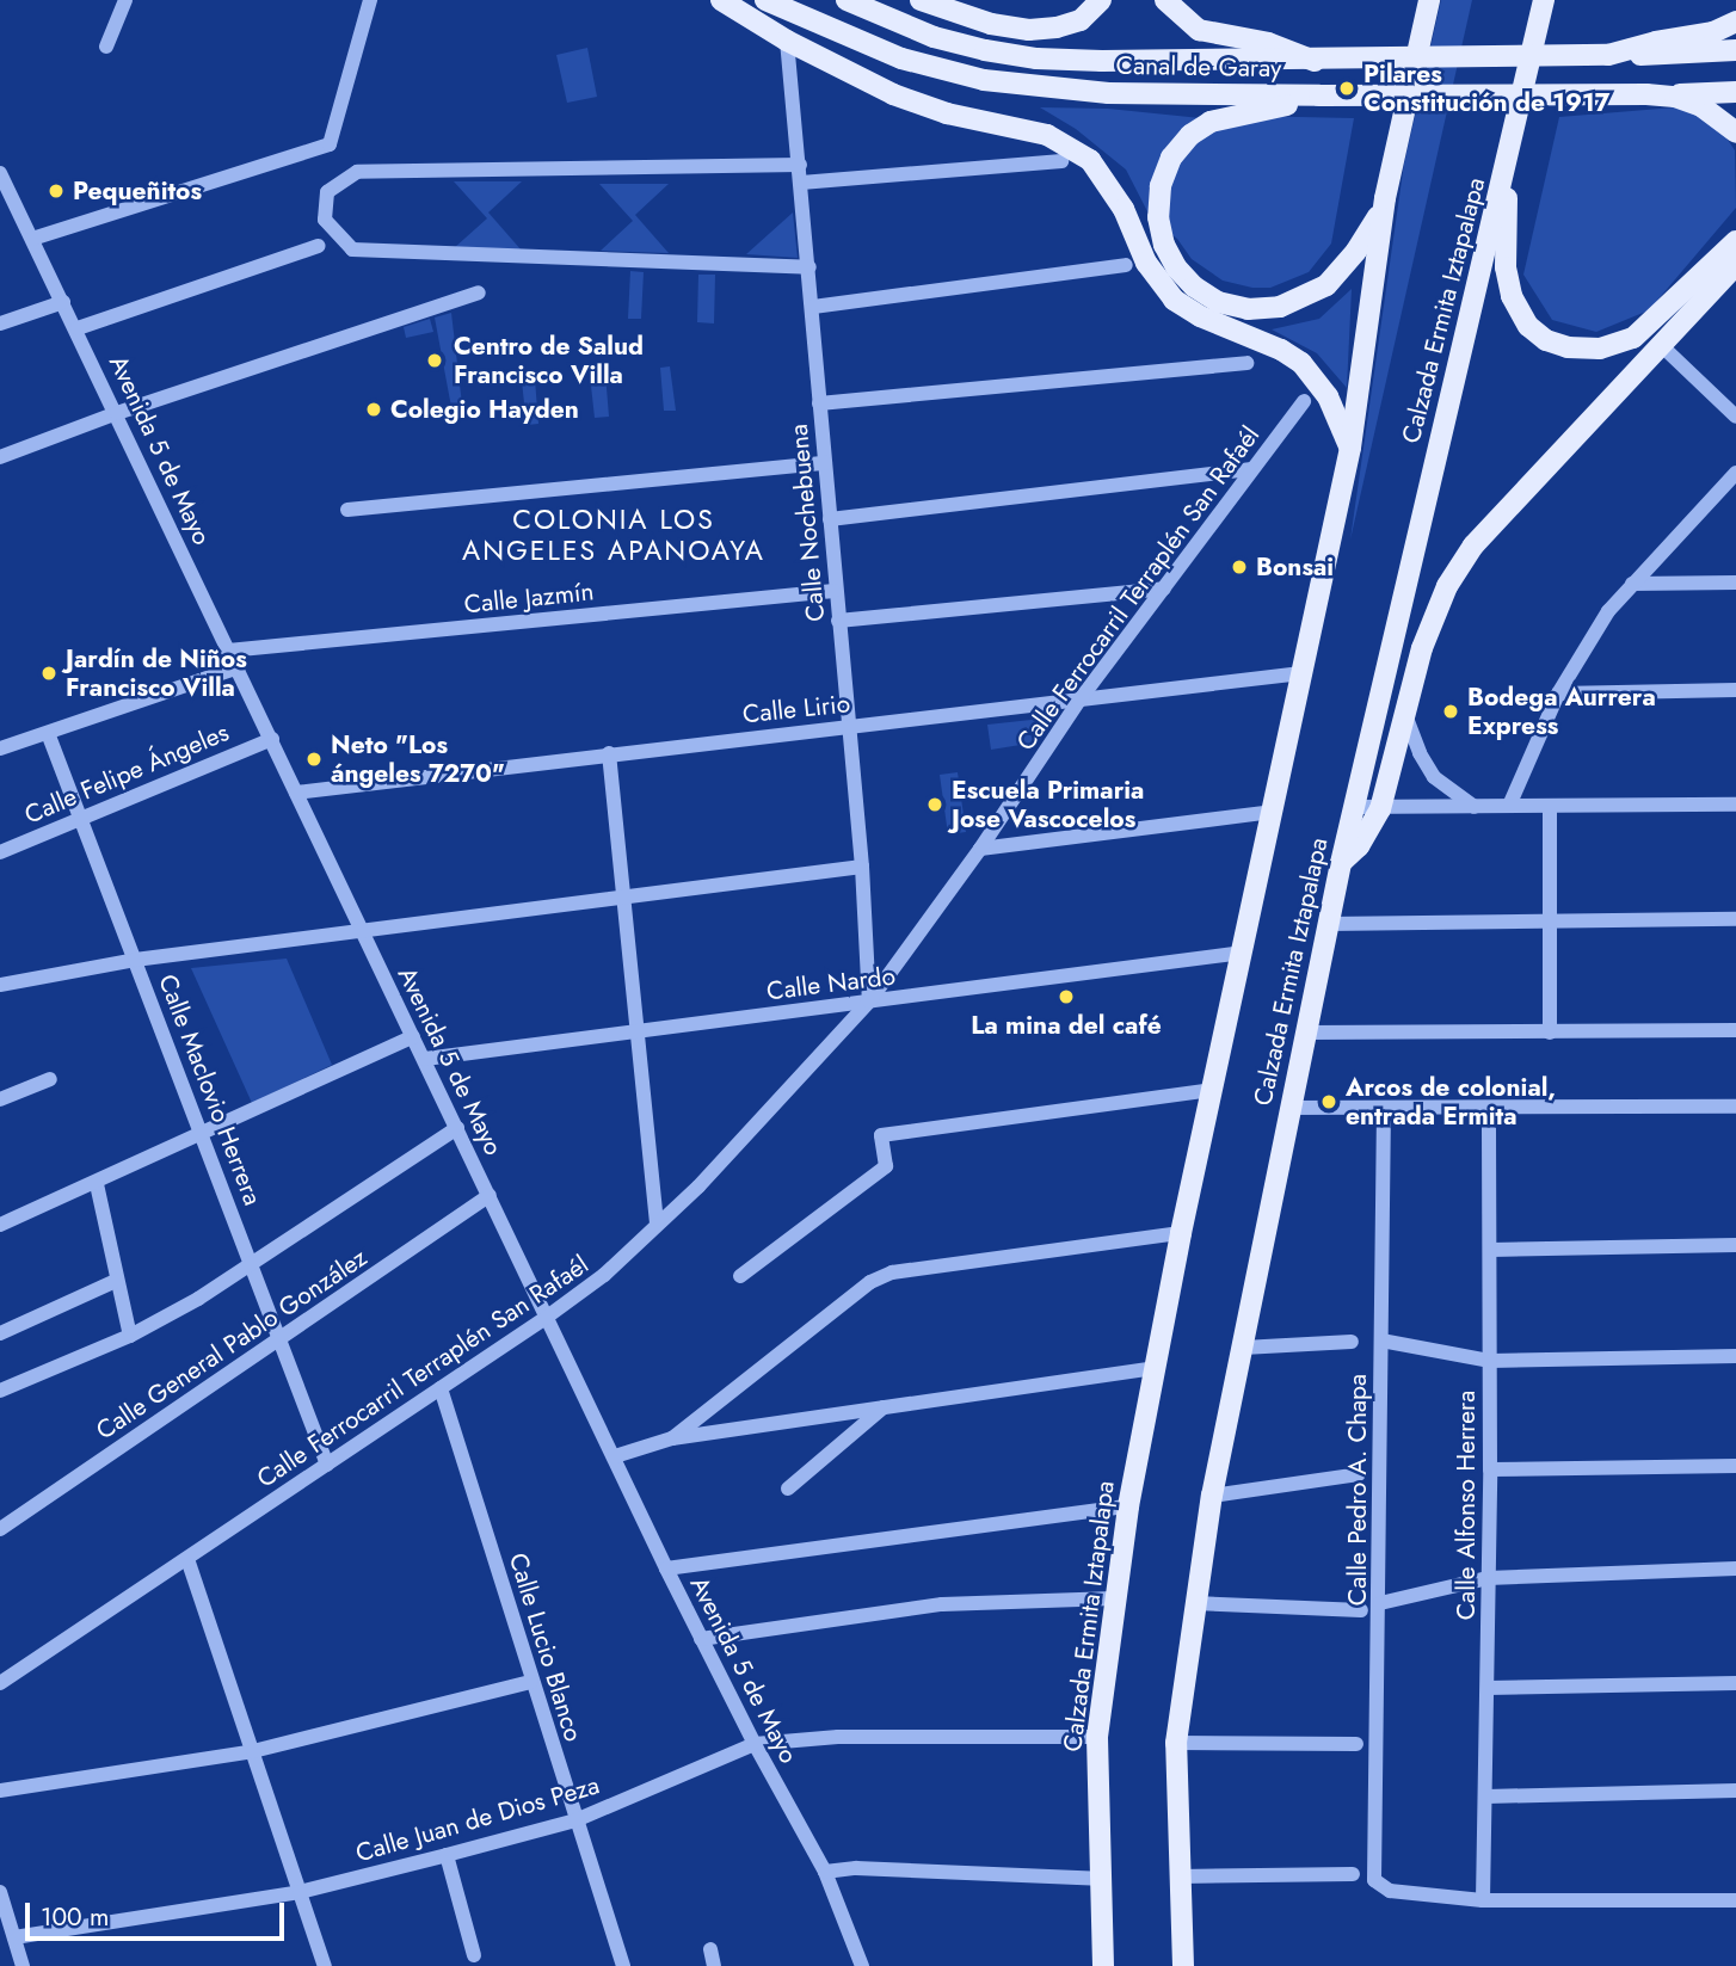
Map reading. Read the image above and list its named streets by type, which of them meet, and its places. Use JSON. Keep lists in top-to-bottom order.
{
  "streets": {
    "main road": ["Canal de Garay", "Calzada Ermita Iztapalapa"],
    "street": [
      "Avenida 5 de Mayo",
      "Calle Nochebuena",
      "Calle Ferrocarril Terraplén San Rafaél",
      "Calle Jazmín",
      "Calle Lirio",
      "Calle Felipe Ángeles",
      "Calle Nardo",
      "Calle Maclovio Herrera",
      "Calle General Pablo González",
      "Calle Pedro A. Chapa",
      "Calle Alfonso Herrera",
      "Calle Lucio Blanco",
      "Calle Juan de Dios Peza"
    ]
  },
  "crossings": [
    ["Calzada Ermita Iztapalapa", "Calle Lirio"],
    ["Calzada Ermita Iztapalapa", "Calle Nardo"],
    ["Calzada Ermita Iztapalapa", "Calle Juan de Dios Peza"],
    ["Avenida 5 de Mayo", "Calle Ferrocarril Terraplén San Rafaél"],
    ["Avenida 5 de Mayo", "Calle Jazmín"],
    ["Avenida 5 de Mayo", "Calle Lirio"],
    ["Avenida 5 de Mayo", "Calle Felipe Ángeles"],
    ["Avenida 5 de Mayo", "Calle Nardo"],
    ["Avenida 5 de Mayo", "Calle General Pablo González"],
    ["Avenida 5 de Mayo", "Calle Juan de Dios Peza"],
    ["Calle Nochebuena", "Calle Ferrocarril Terraplén San Rafaél"],
    ["Calle Nochebuena", "Calle Jazmín"],
    ["Calle Nochebuena", "Calle Lirio"],
    ["Calle Nochebuena", "Calle Nardo"],
    ["Calle Ferrocarril Terraplén San Rafaél", "Calle Lirio"],
    ["Calle Ferrocarril Terraplén San Rafaél", "Calle Nardo"],
    ["Calle Ferrocarril Terraplén San Rafaél", "Calle Maclovio Herrera"],
    ["Calle Ferrocarril Terraplén San Rafaél", "Calle Lucio Blanco"],
    ["Calle Felipe Ángeles", "Calle Maclovio Herrera"],
    ["Calle Maclovio Herrera", "Calle General Pablo González"],
    ["Calle Pedro A. Chapa", "Calle Alfonso Herrera"],
    ["Calle Lucio Blanco", "Calle Juan de Dios Peza"]
  ],
  "districts": ["COLONIA LOS ANGELES APANOAYA"],
  "places": [
    "Pilares Constitución de 1917",
    "Pequeñitos",
    "Centro de Salud Francisco Villa",
    "Colegio Hayden",
    "Bonsai",
    "Jardín de Niños Francisco Villa",
    "Bodega Aurrera Express",
    "Neto \"Los ángeles 7270\"",
    "Escuela Primaria Jose Vascocelos",
    "La mina del café",
    "Arcos de colonial, entrada Ermita"
  ],
  "scale_bar": "100 m"
}
